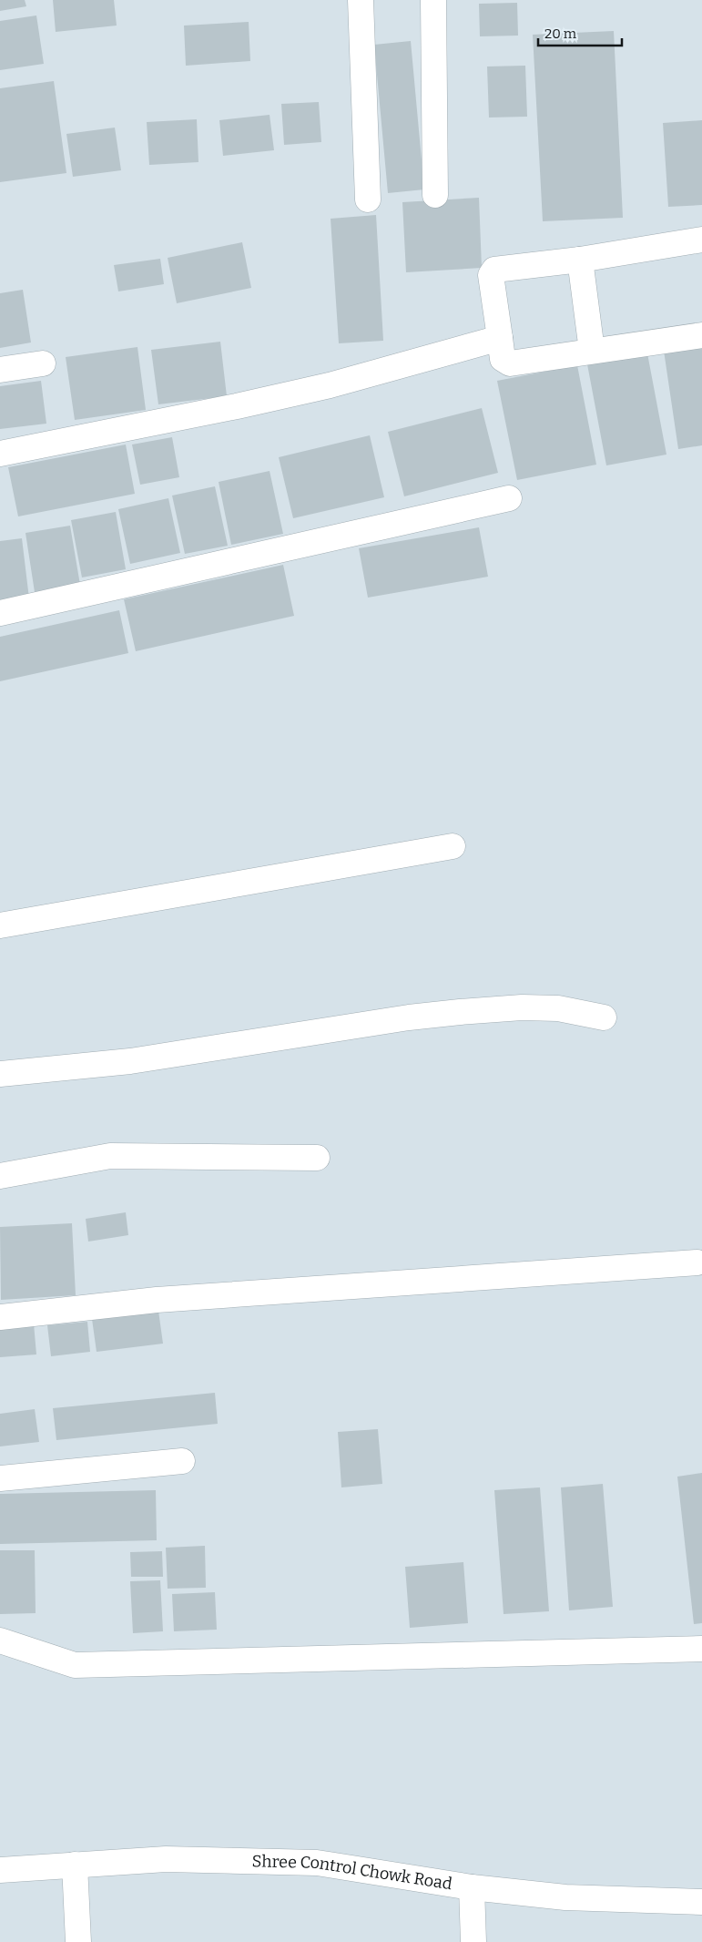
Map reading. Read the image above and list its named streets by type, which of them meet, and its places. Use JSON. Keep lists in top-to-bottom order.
{
  "streets": {
    "street": ["Shree Control Chowk Road"]
  },
  "scale_bar": "20 m"
}
